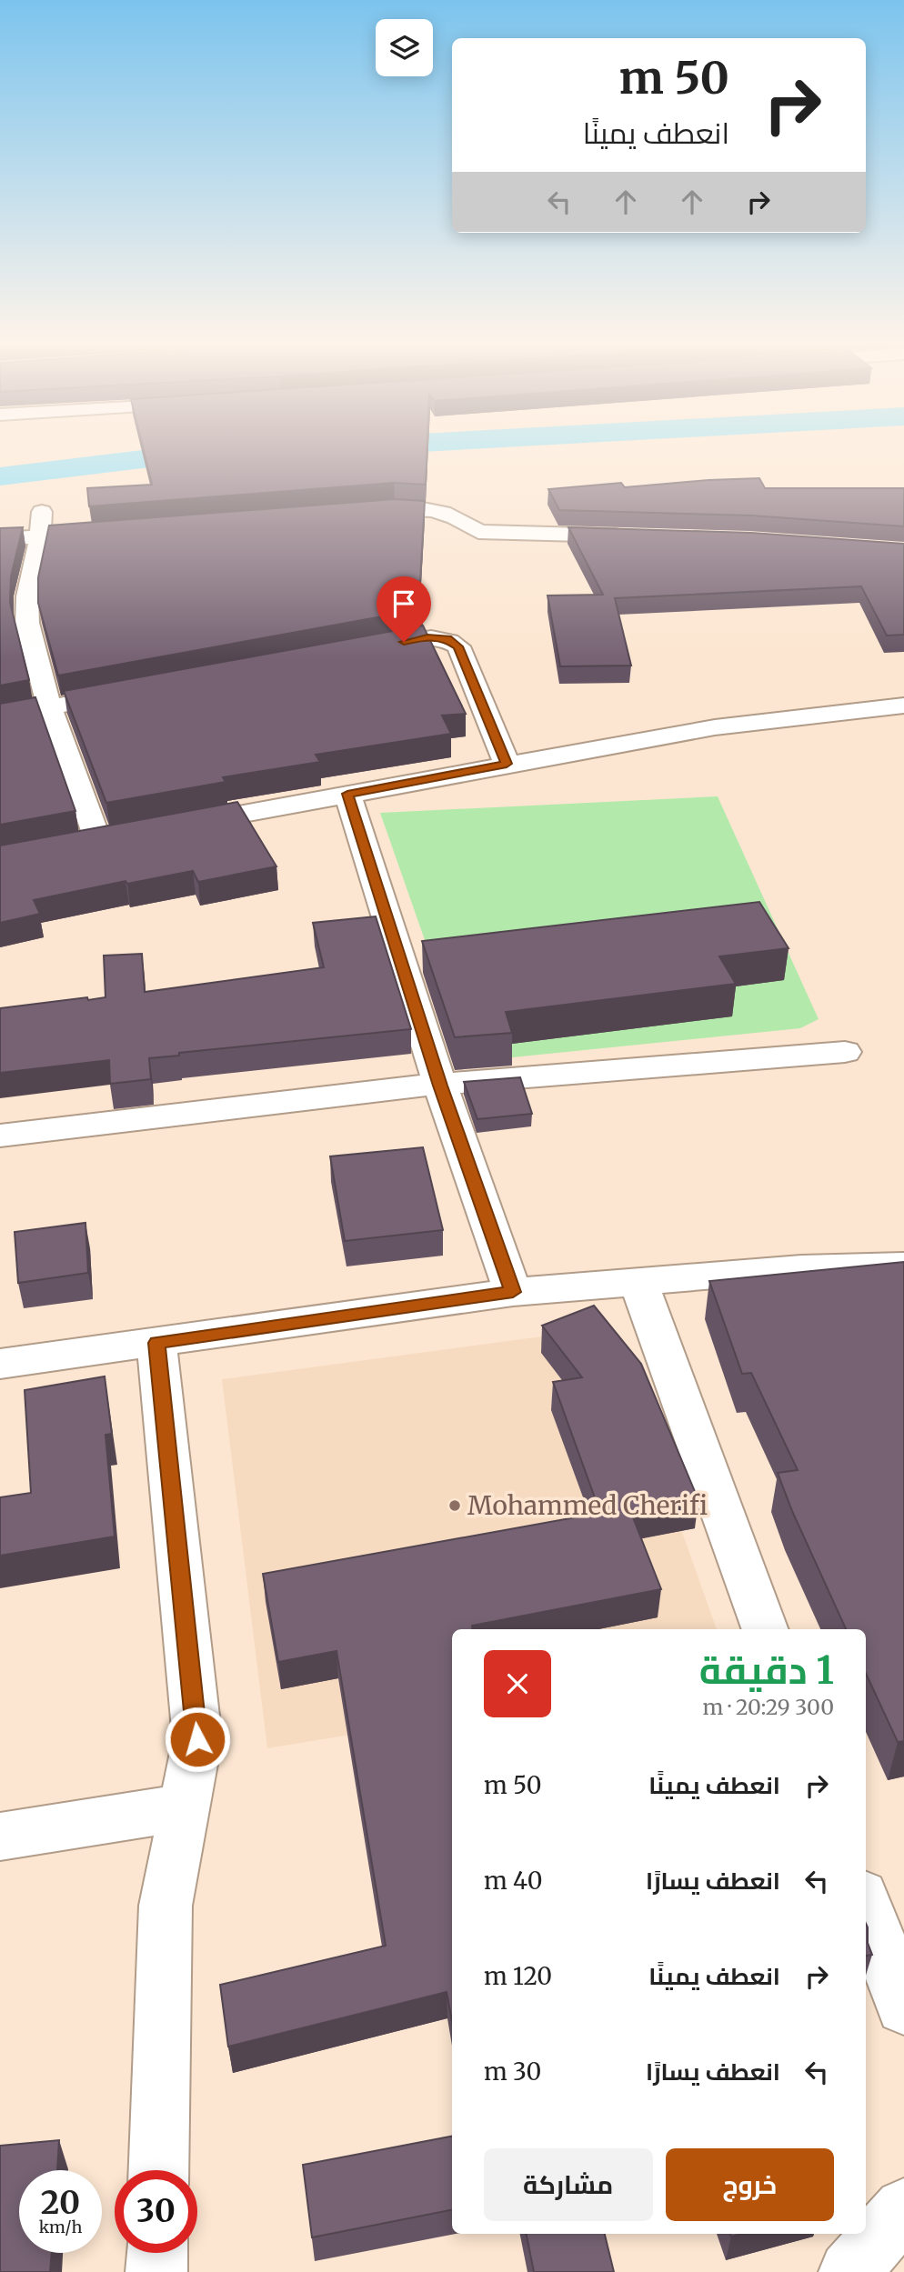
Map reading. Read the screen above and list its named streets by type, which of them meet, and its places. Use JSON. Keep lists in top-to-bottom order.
{
  "places": ["Mohammed Cherifi"],
  "page": {
    "turn": ["50 m", "انعطف يمينًا"],
    "heading": ["1 دقيقة", "300 m · 20:29"],
    "list": [
      {
        "name": "انعطف يمينًا",
        "value": "50 m"
      },
      {
        "name": "انعطف يسارًا",
        "value": "40 m"
      },
      {
        "name": "انعطف يمينًا",
        "value": "120 m"
      },
      {
        "name": "انعطف يسارًا",
        "value": "30 m"
      }
    ],
    "buttons": ["خروج", "مشاركة"],
    "speed": "20 km/h",
    "limit": "30"
  }
}
